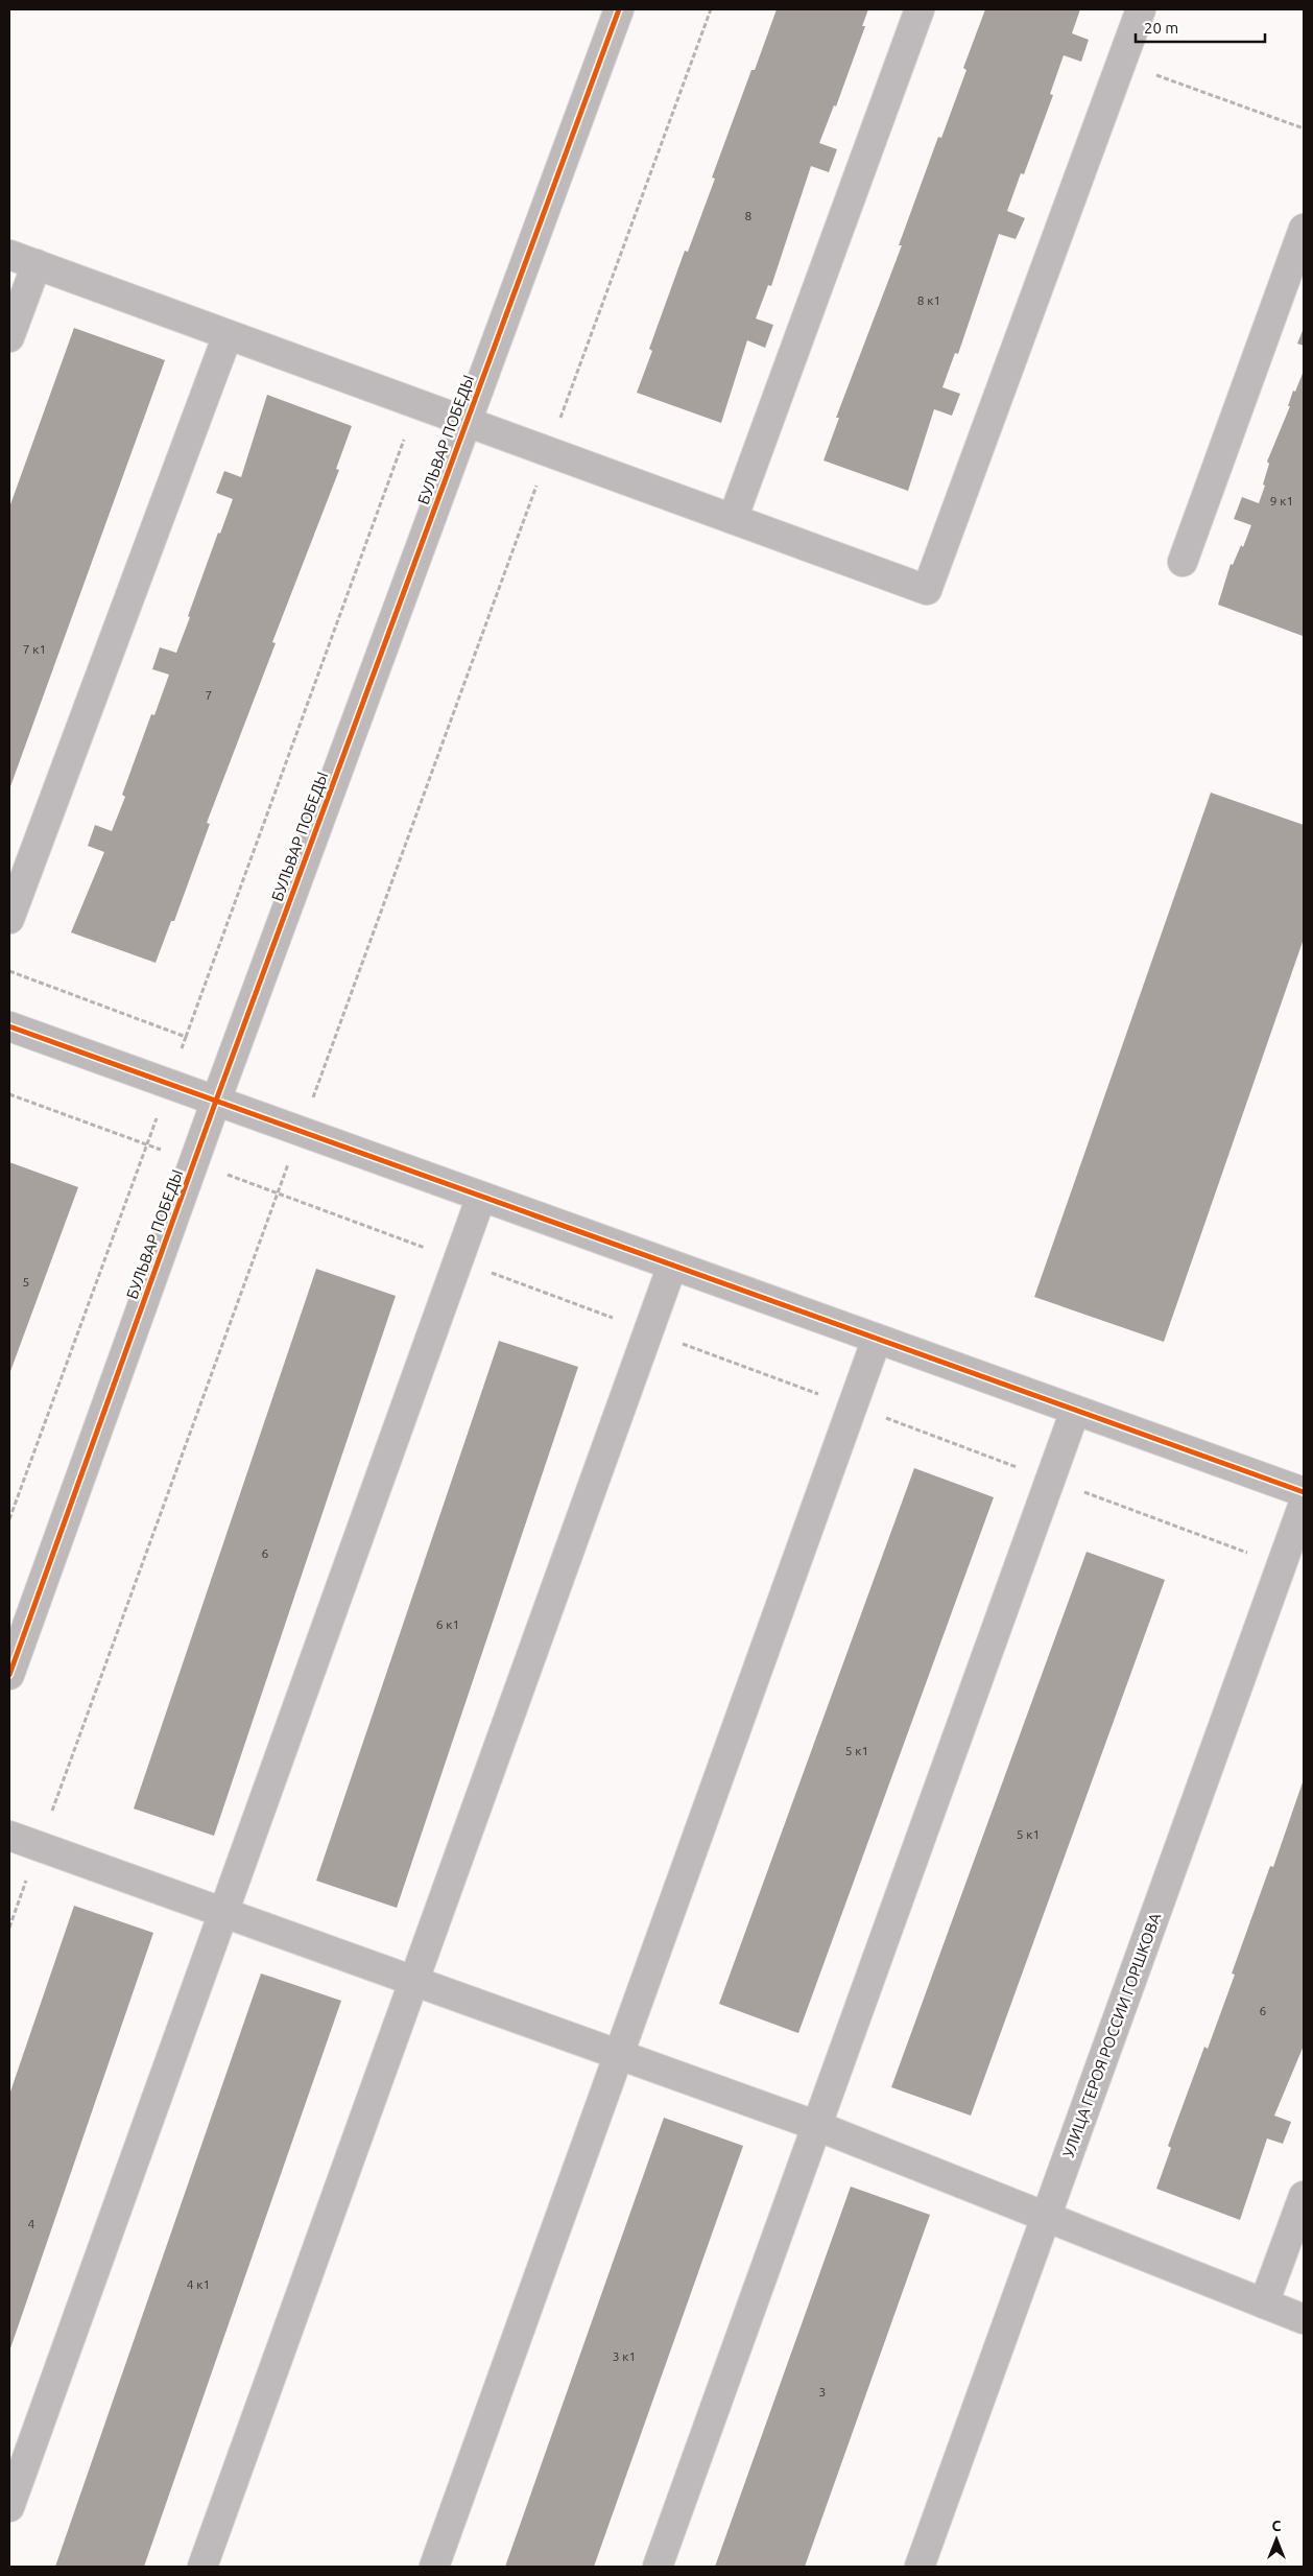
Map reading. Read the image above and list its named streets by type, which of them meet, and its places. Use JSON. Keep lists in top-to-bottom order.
{
  "streets": {
    "street": ["БУЛЬВАР ПОБЕДЫ", "УЛИЦА ГЕРОЯ РОССИИ ГОРШКОВА"]
  },
  "house_numbers": [
    "8",
    "8 к1",
    "9 к1",
    "7 к1",
    "7",
    "5",
    "6",
    "6 к1",
    "5 к1",
    "5 к1",
    "6",
    "4",
    "4 к1",
    "3 к1",
    "3"
  ],
  "scale_bar": "20 m",
  "north": "top"
}
